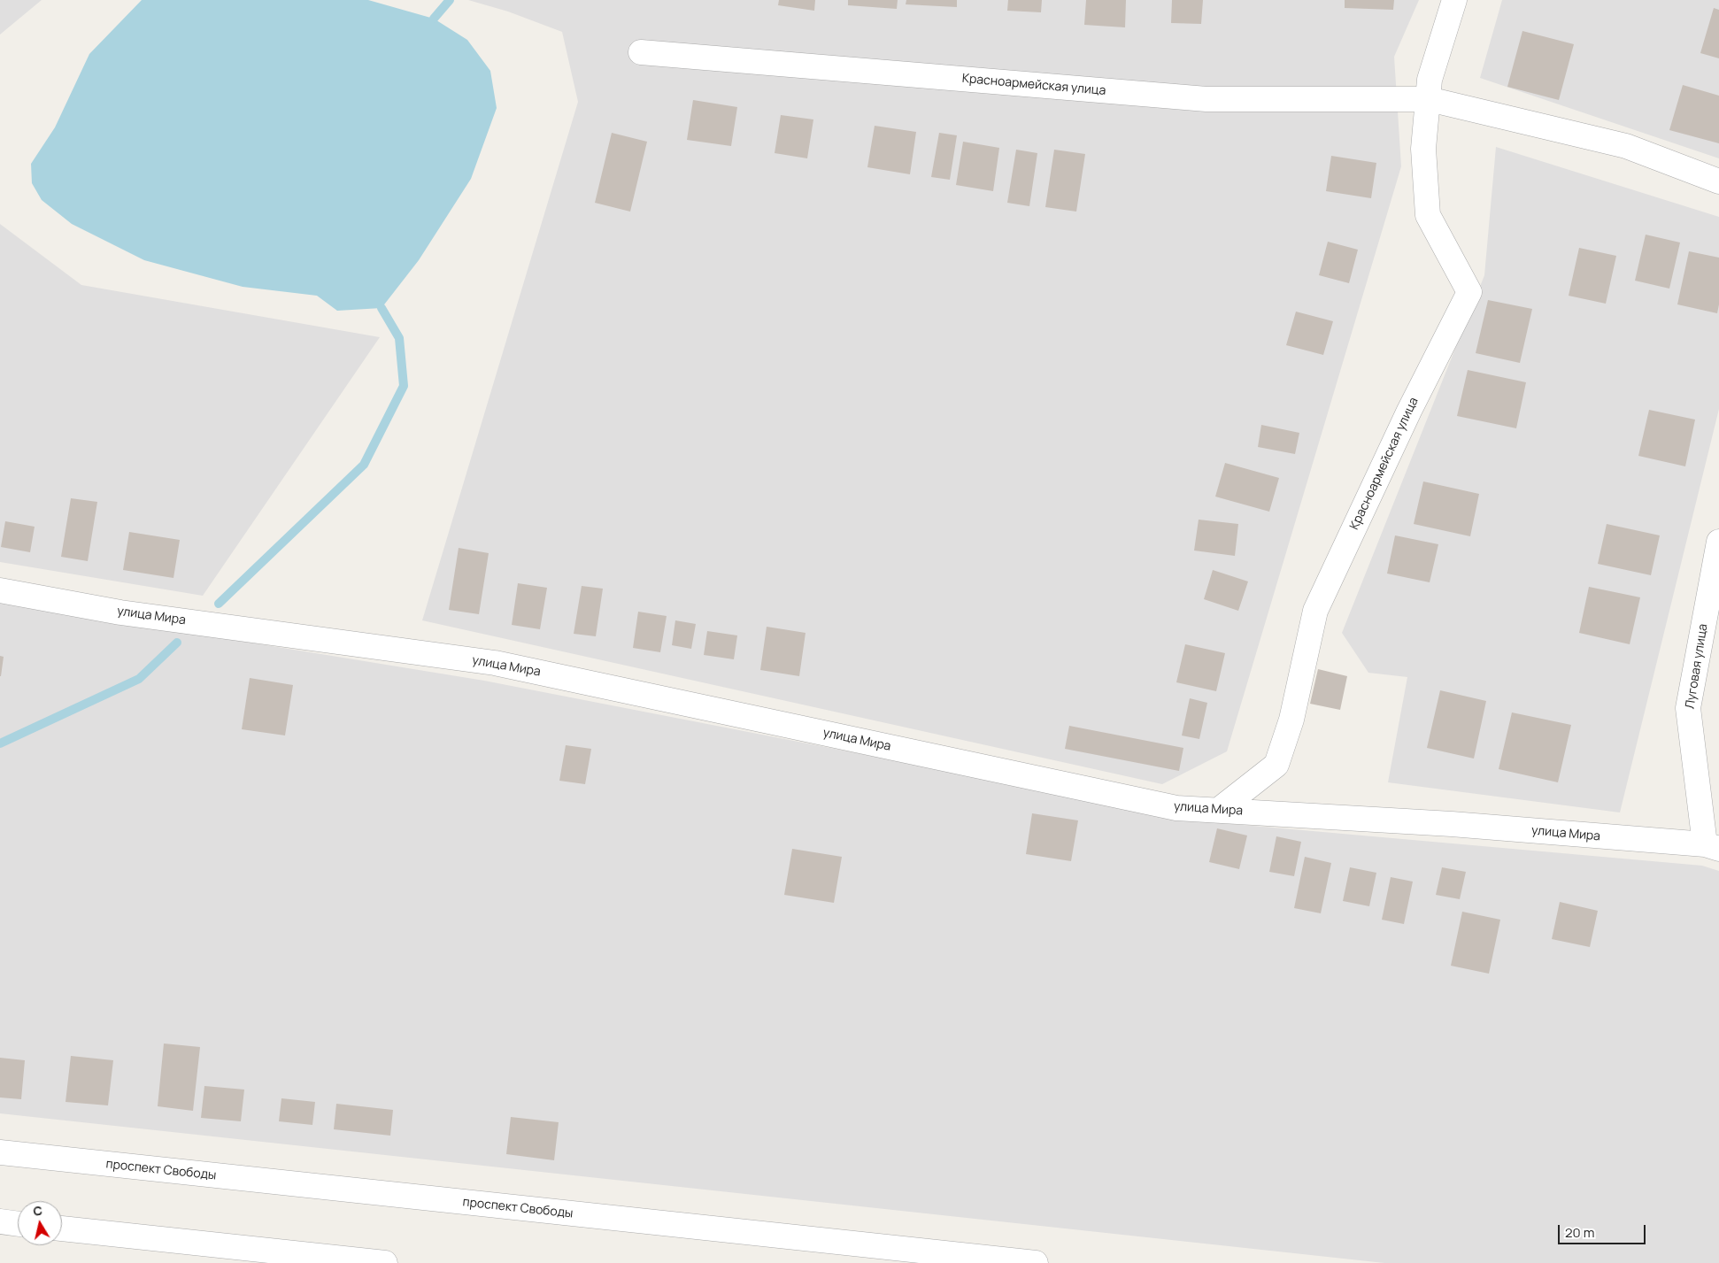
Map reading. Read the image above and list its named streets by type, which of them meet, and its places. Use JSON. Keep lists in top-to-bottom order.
{
  "streets": {
    "street": [
      "Красноармейская улица",
      "улица Мира",
      "Луговая улица",
      "проспект Свободы"
    ]
  },
  "crossings": [
    ["Красноармейская улица", "улица Мира"],
    ["улица Мира", "Луговая улица"]
  ],
  "scale_bar": "20 m",
  "north": "top"
}
